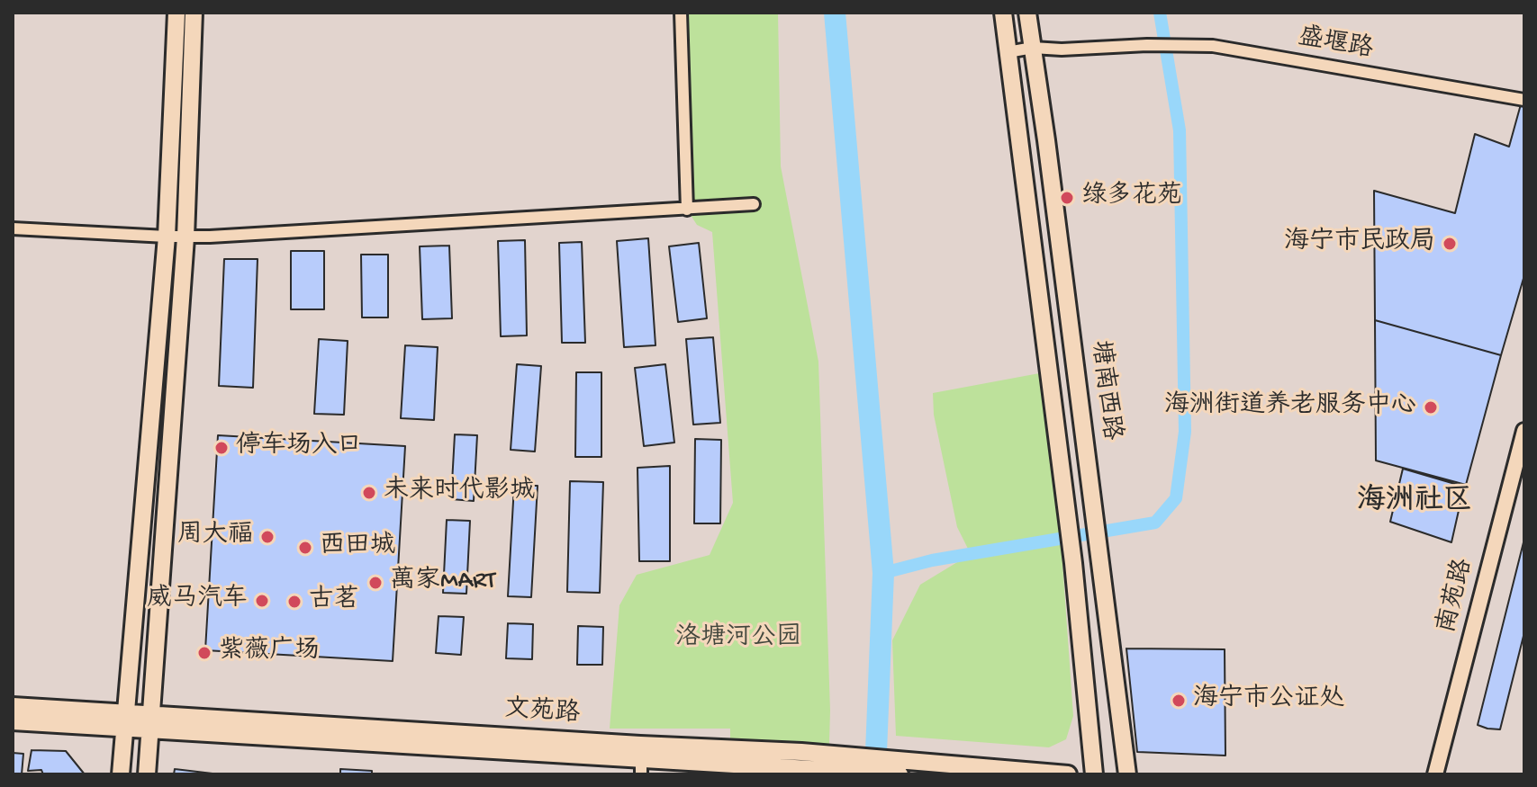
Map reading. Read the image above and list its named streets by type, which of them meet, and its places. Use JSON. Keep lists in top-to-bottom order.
{
  "streets": {
    "main road": ["塘南西路", "文苑路"],
    "street": ["盛堰路", "南苑路"]
  },
  "crossings": [
    ["盛堰路", "塘南西路"]
  ],
  "districts": ["海洲社区"],
  "parks": ["洛塘河公园"],
  "places": [
    "绿多花苑",
    "海宁市民政局",
    "海洲街道养老服务中心",
    "停车场入口",
    "未来时代影城",
    "周大福",
    "西田城",
    "萬家MART",
    "威马汽车",
    "古茗",
    "紫薇广场",
    "海宁市公证处"
  ]
}
